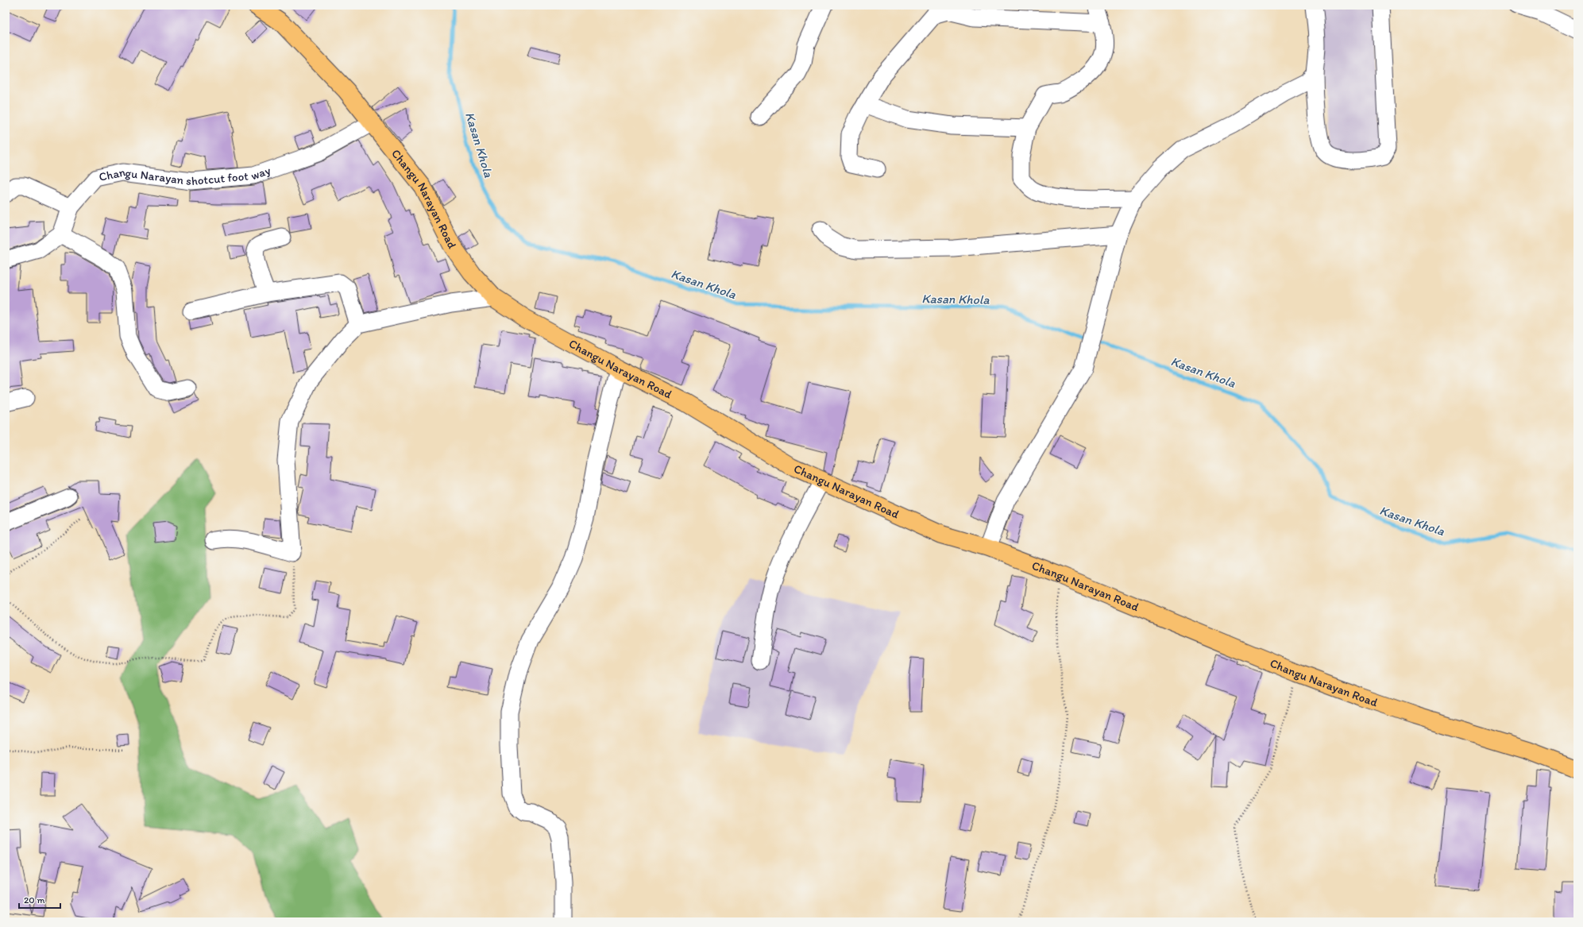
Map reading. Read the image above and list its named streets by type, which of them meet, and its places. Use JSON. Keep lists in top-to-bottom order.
{
  "streets": {
    "main road": ["Changu Narayan Road"],
    "street": ["Changu Narayan shotcut foot way"]
  },
  "crossings": [
    ["Changu Narayan shotcut foot way", "Changu Narayan Road"]
  ],
  "water": ["Kasan Khola"],
  "scale_bar": "20 m"
}
